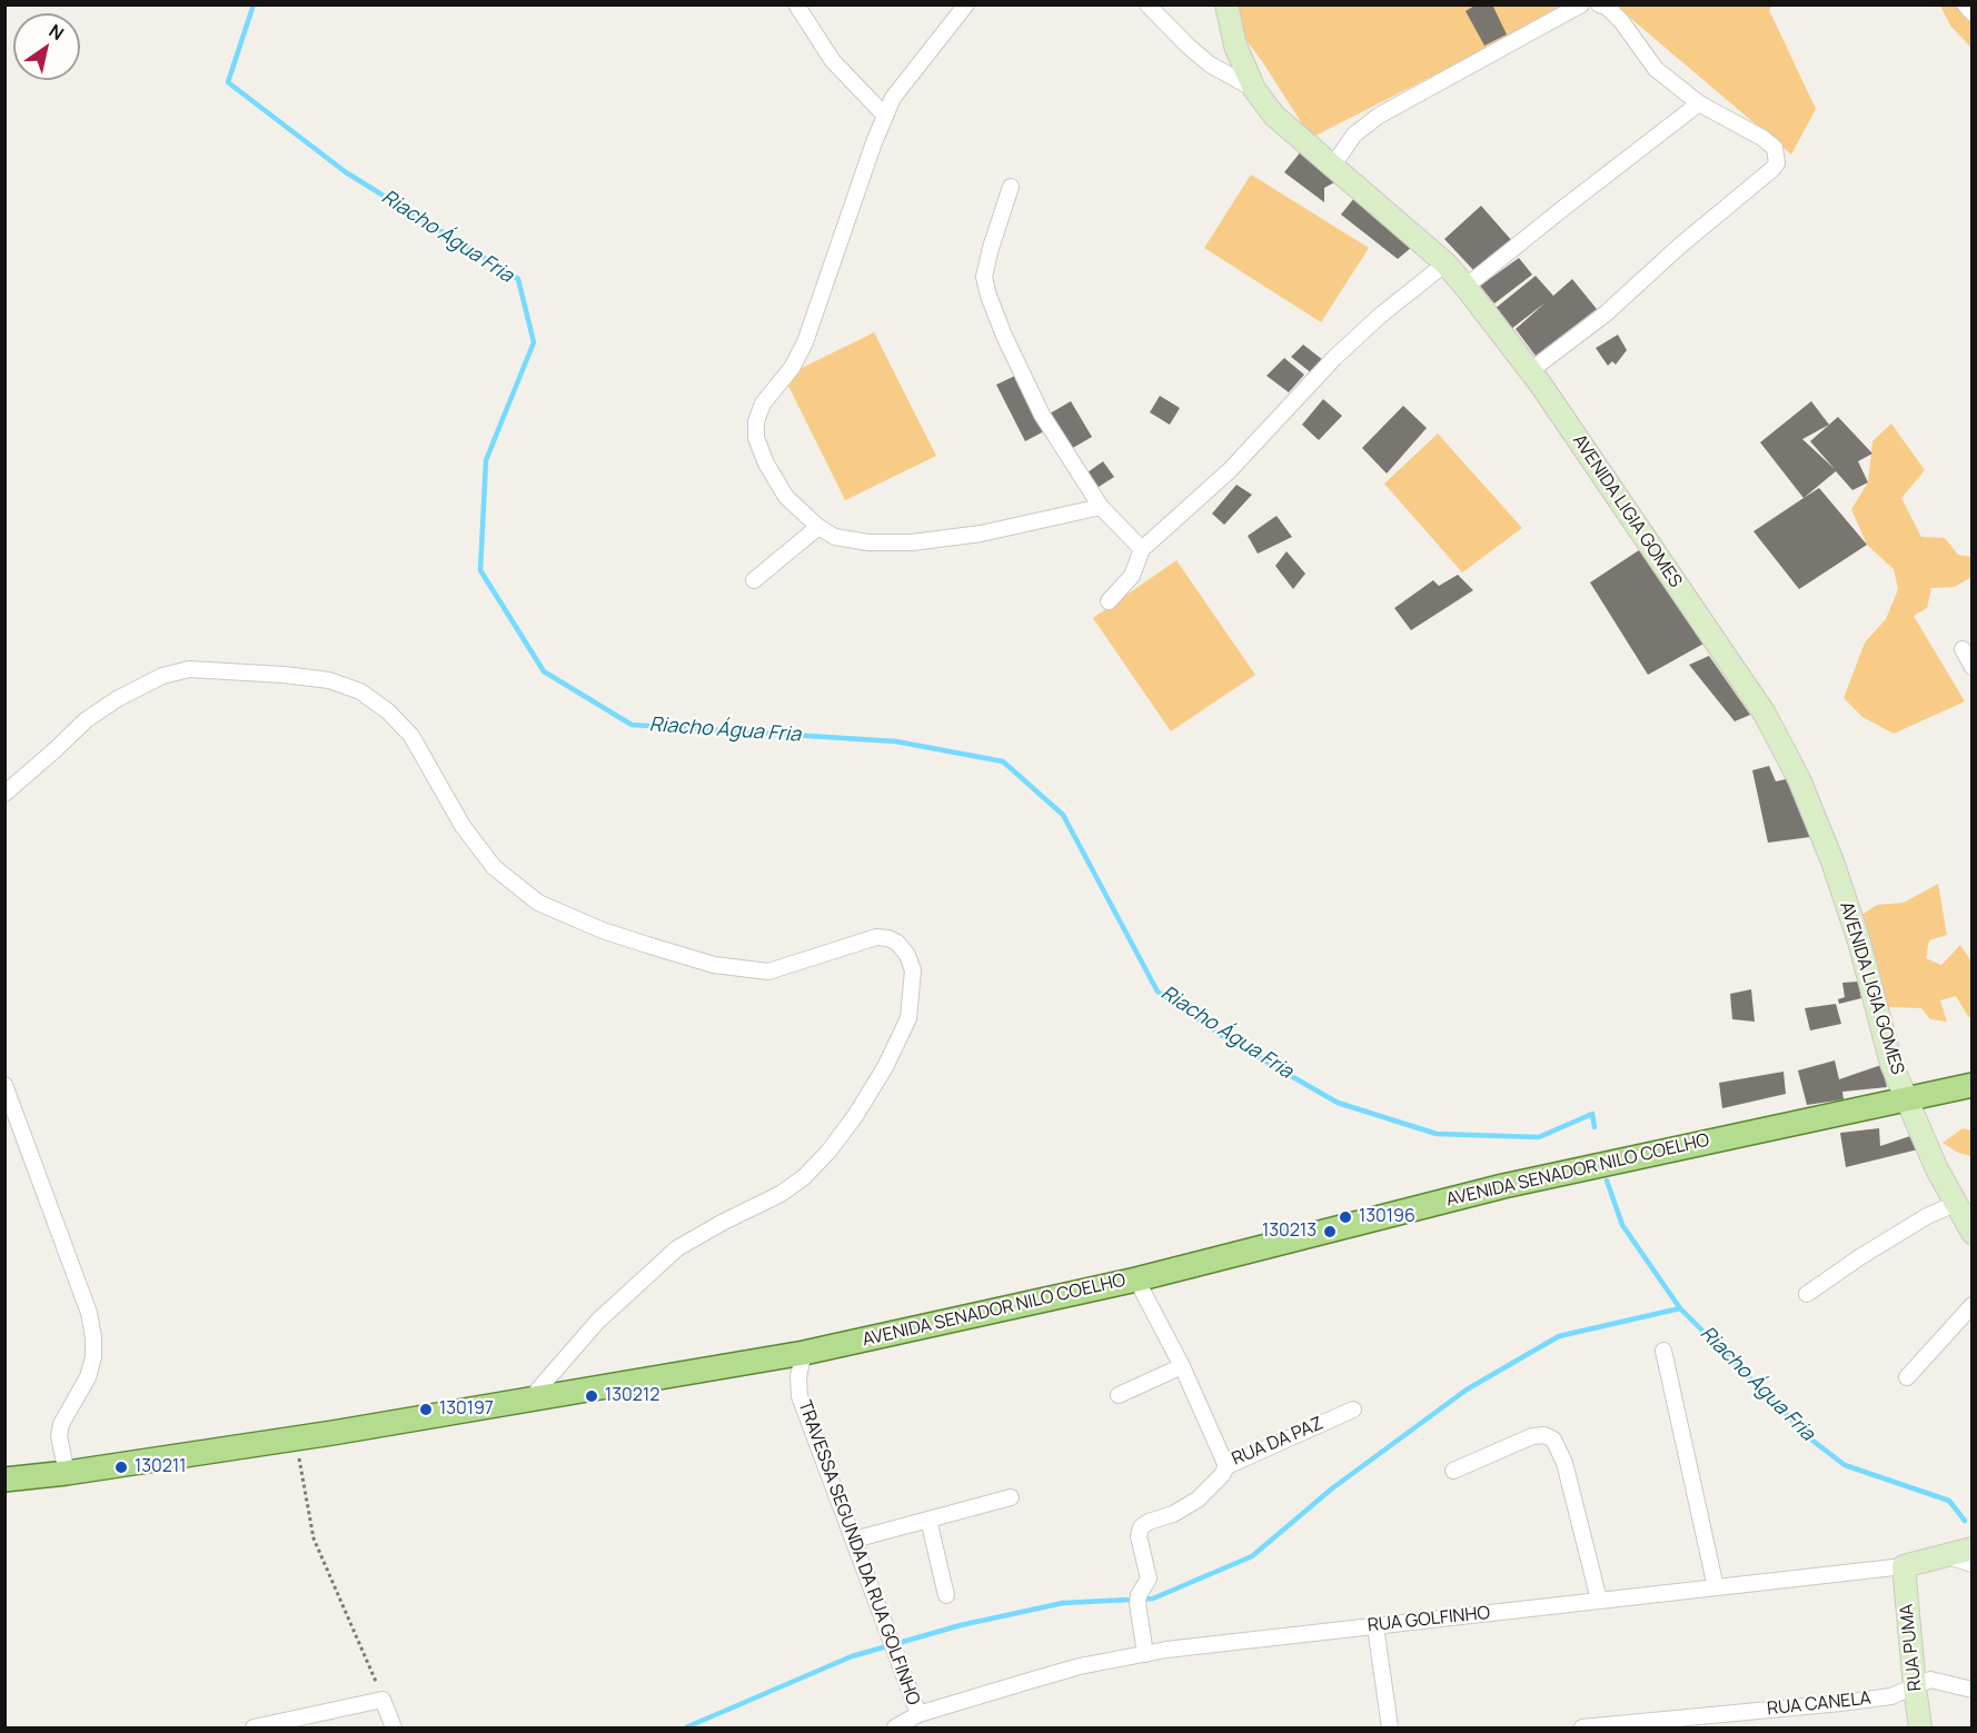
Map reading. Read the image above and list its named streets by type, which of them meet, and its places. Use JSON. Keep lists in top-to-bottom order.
{
  "streets": {
    "main road": ["AVENIDA SENADOR NILO COELHO"],
    "street": [
      "AVENIDA LIGIA GOMES",
      "RUA DA PAZ",
      "TRAVESSA SEGUNDA DA RUA GOLFINHO",
      "RUA GOLFINHO",
      "RUA PUMA",
      "RUA CANELA"
    ]
  },
  "crossings": [
    ["AVENIDA LIGIA GOMES", "AVENIDA SENADOR NILO COELHO"],
    ["AVENIDA SENADOR NILO COELHO", "RUA DA PAZ"],
    ["AVENIDA SENADOR NILO COELHO", "TRAVESSA SEGUNDA DA RUA GOLFINHO"],
    ["TRAVESSA SEGUNDA DA RUA GOLFINHO", "RUA GOLFINHO"],
    ["RUA GOLFINHO", "RUA PUMA"],
    ["RUA PUMA", "RUA CANELA"]
  ],
  "water": ["Riacho Água Fria"],
  "places": [
    "130196",
    "130213",
    "130212",
    "130197",
    "130211"
  ],
  "north": "top right"
}
